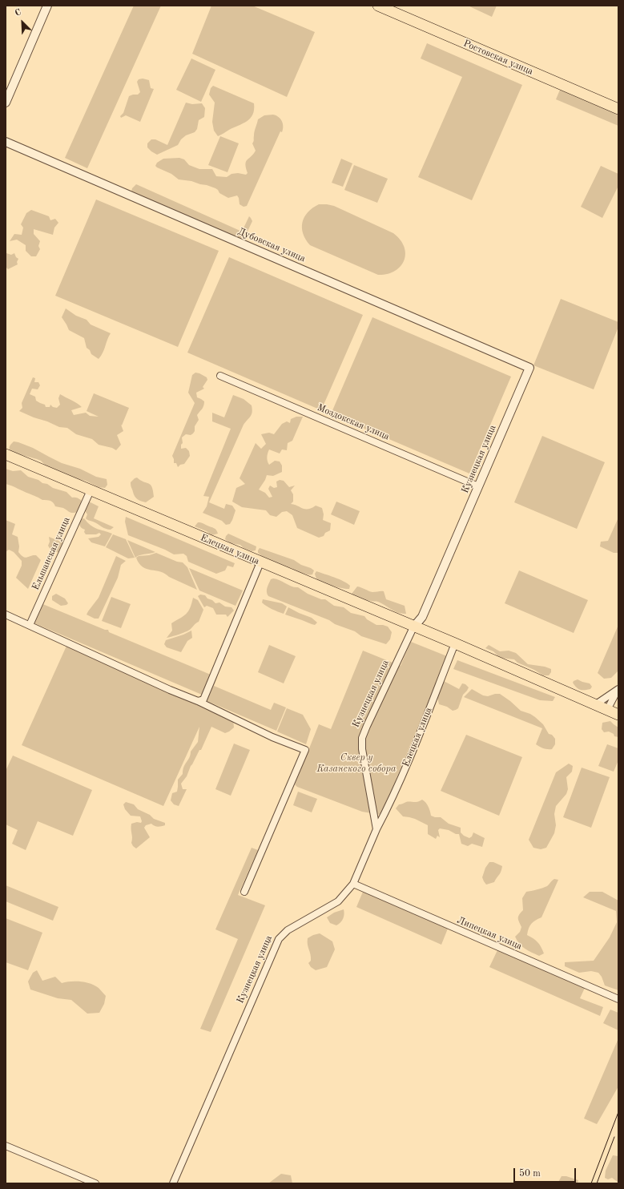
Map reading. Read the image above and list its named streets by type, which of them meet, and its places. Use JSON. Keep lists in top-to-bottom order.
{
  "streets": {
    "main road": ["Ростовская улица", "Елецкая улица"],
    "street": [
      "Дубовская улица",
      "Моздокская улица",
      "Кузнецкая улица",
      "Ельшанская улица",
      "Липецкая улица"
    ]
  },
  "crossings": [
    ["Дубовская улица", "Кузнецкая улица"],
    ["Моздокская улица", "Кузнецкая улица"],
    ["Кузнецкая улица", "Елецкая улица"],
    ["Кузнецкая улица", "Липецкая улица"],
    ["Елецкая улица", "Ельшанская улица"]
  ],
  "parks": ["Сквер у Казанского собора"],
  "scale_bar": "50 m",
  "north": "top left"
}
